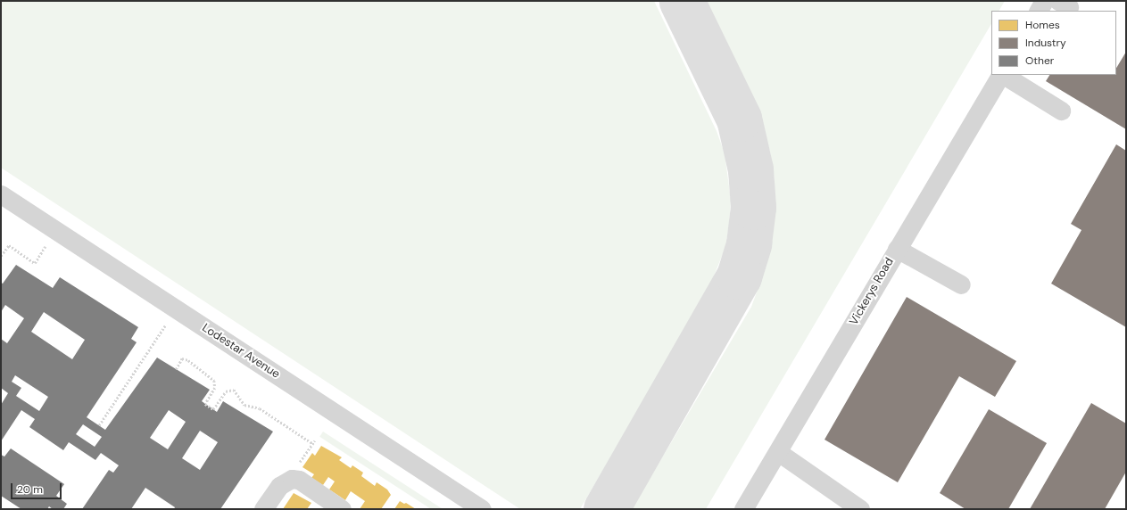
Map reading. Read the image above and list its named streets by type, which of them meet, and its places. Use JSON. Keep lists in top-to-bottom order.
{
  "streets": {
    "street": ["Vickerys Road", "Lodestar Avenue"]
  },
  "legend": ["Homes", "Industry", "Other"],
  "scale_bar": "20 m"
}
